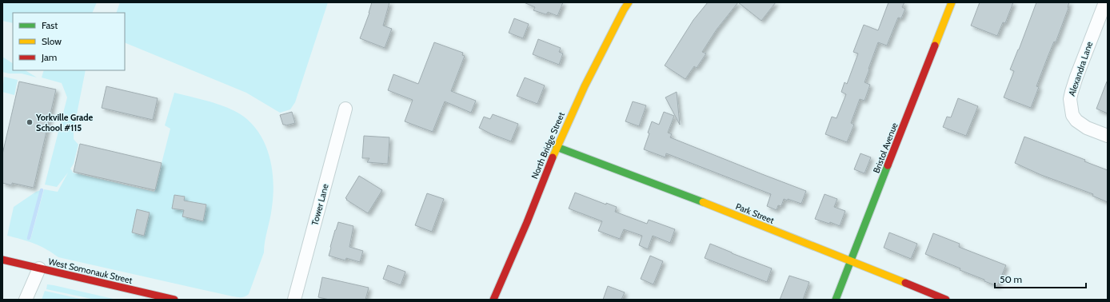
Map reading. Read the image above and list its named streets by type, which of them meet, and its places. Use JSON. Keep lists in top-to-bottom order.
{
  "streets": {
    "main road": [
      "North Bridge Street",
      "Bristol Avenue",
      "Park Street",
      "West Somonauk Street"
    ],
    "street": ["Alexandra Lane", "Tower Lane"]
  },
  "crossings": [
    ["North Bridge Street", "Park Street"],
    ["Bristol Avenue", "Park Street"]
  ],
  "places": ["Yorkville Grade School #115"],
  "legend": ["Fast", "Slow", "Jam"],
  "scale_bar": "50 m"
}
